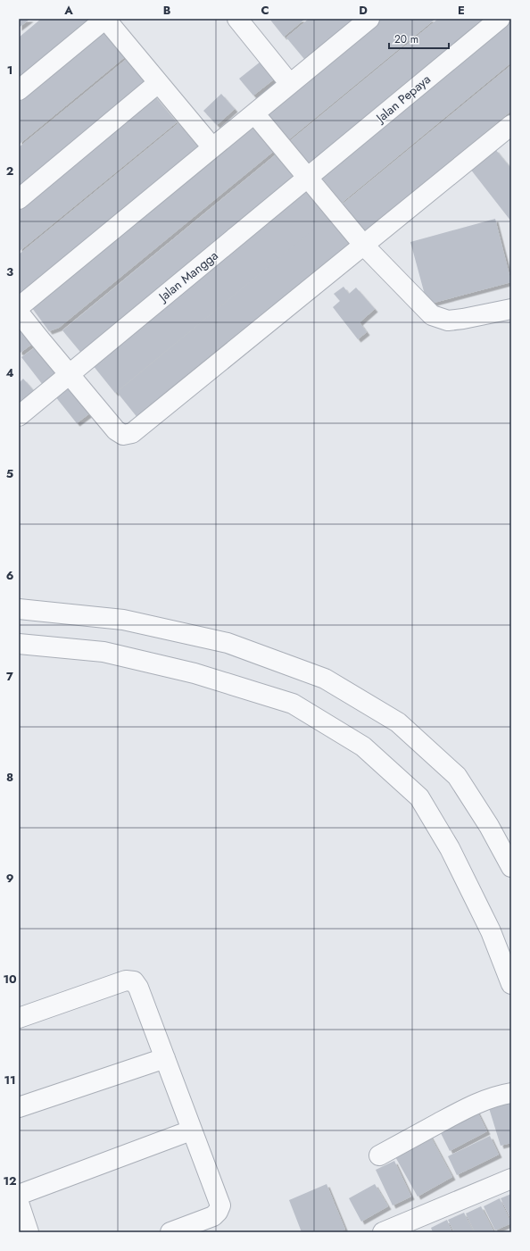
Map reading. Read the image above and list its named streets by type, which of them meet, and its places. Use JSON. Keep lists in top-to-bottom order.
{
  "streets": {
    "street": ["Jalan Pepaya", "Jalan Mangga"]
  },
  "crossings": [
    ["Jalan Pepaya", "Jalan Mangga"]
  ],
  "scale_bar": "20 m",
  "grid": {
    "columns": [
      "A",
      "B",
      "C",
      "D",
      "E"
    ],
    "rows": [
      "1",
      "2",
      "3",
      "4",
      "5",
      "6",
      "7",
      "8",
      "9",
      "10",
      "11",
      "12"
    ]
  }
}
